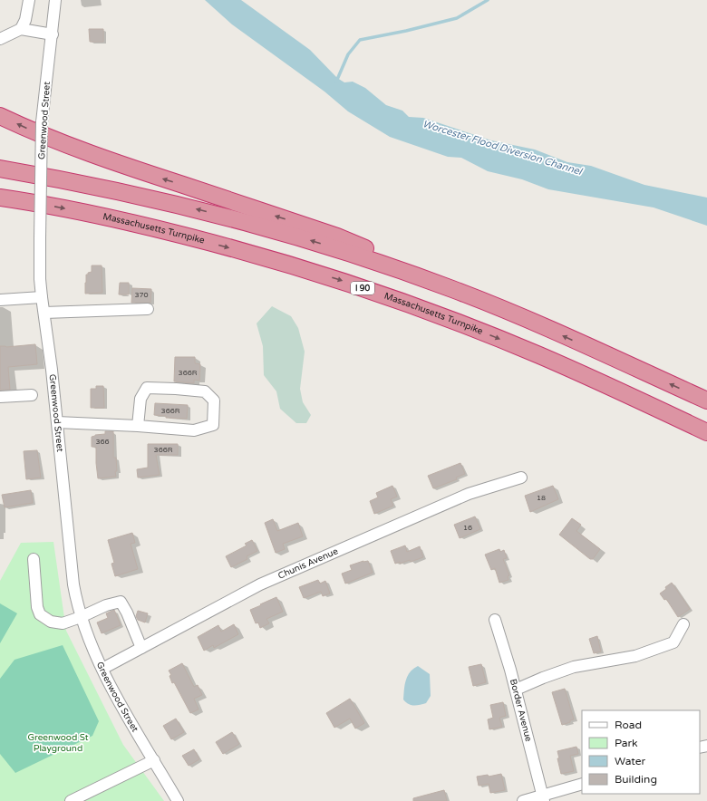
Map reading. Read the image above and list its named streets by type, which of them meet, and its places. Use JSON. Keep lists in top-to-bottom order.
{
  "streets": {
    "highway": ["Massachusetts Turnpike", "I 90"],
    "street": ["Greenwood Street", "Chunis Avenue", "Border Avenue"]
  },
  "crossings": [
    ["Greenwood Street", "Chunis Avenue"]
  ],
  "water": ["Worcester Flood Diversion Channel"],
  "parks": ["Greenwood St Playground"],
  "house_numbers": [
    "370",
    "366R",
    "366R",
    "366",
    "366R",
    "18",
    "16"
  ],
  "legend": [
    "Road",
    "Park",
    "Water",
    "Building"
  ]
}
